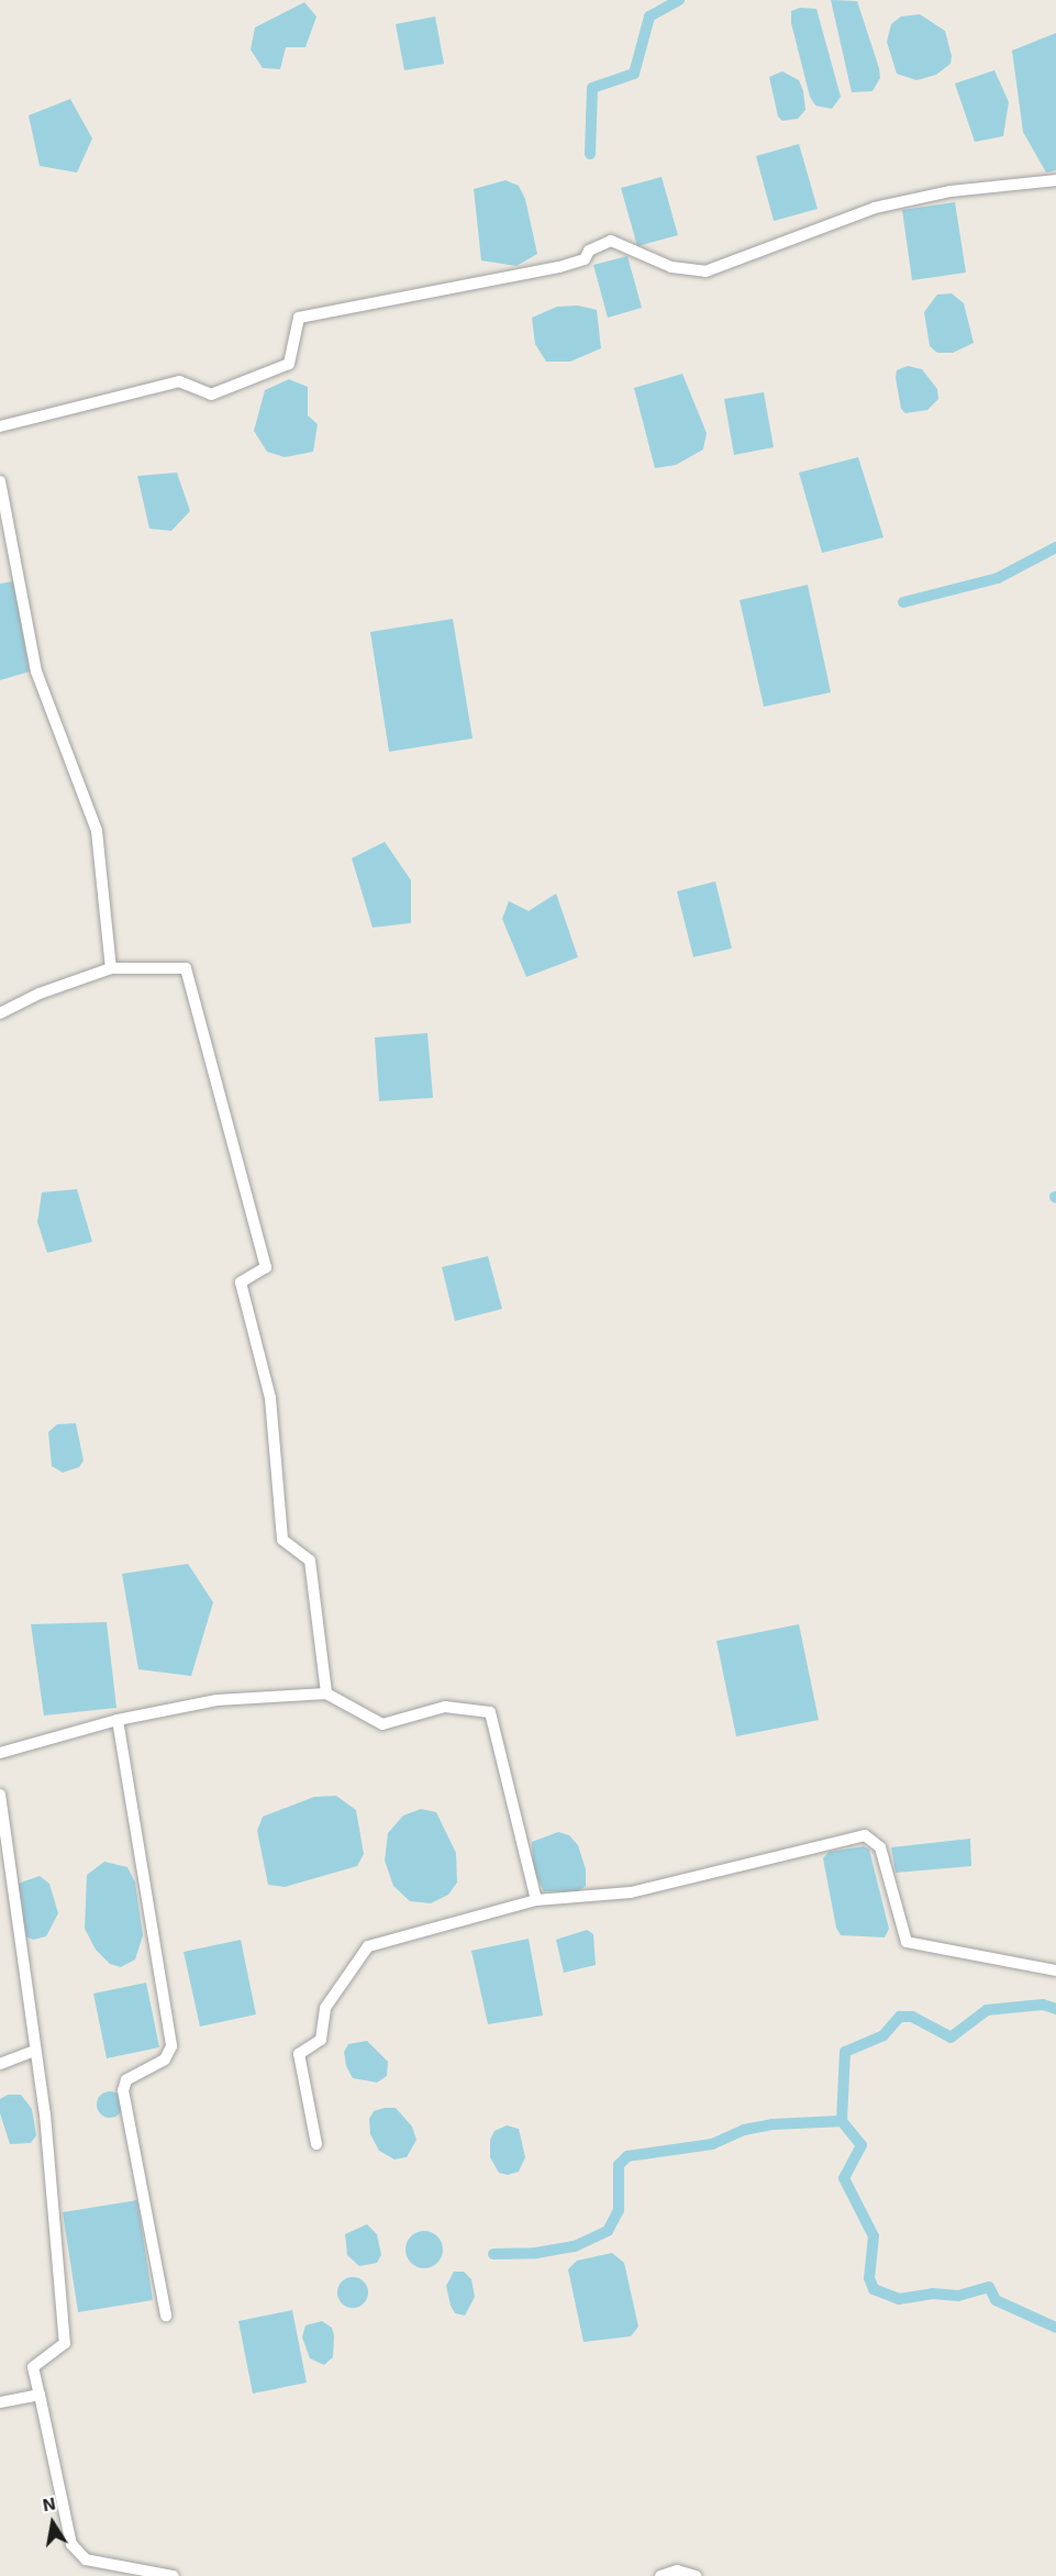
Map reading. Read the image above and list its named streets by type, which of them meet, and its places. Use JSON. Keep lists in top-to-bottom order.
{
  "north": "top"
}
